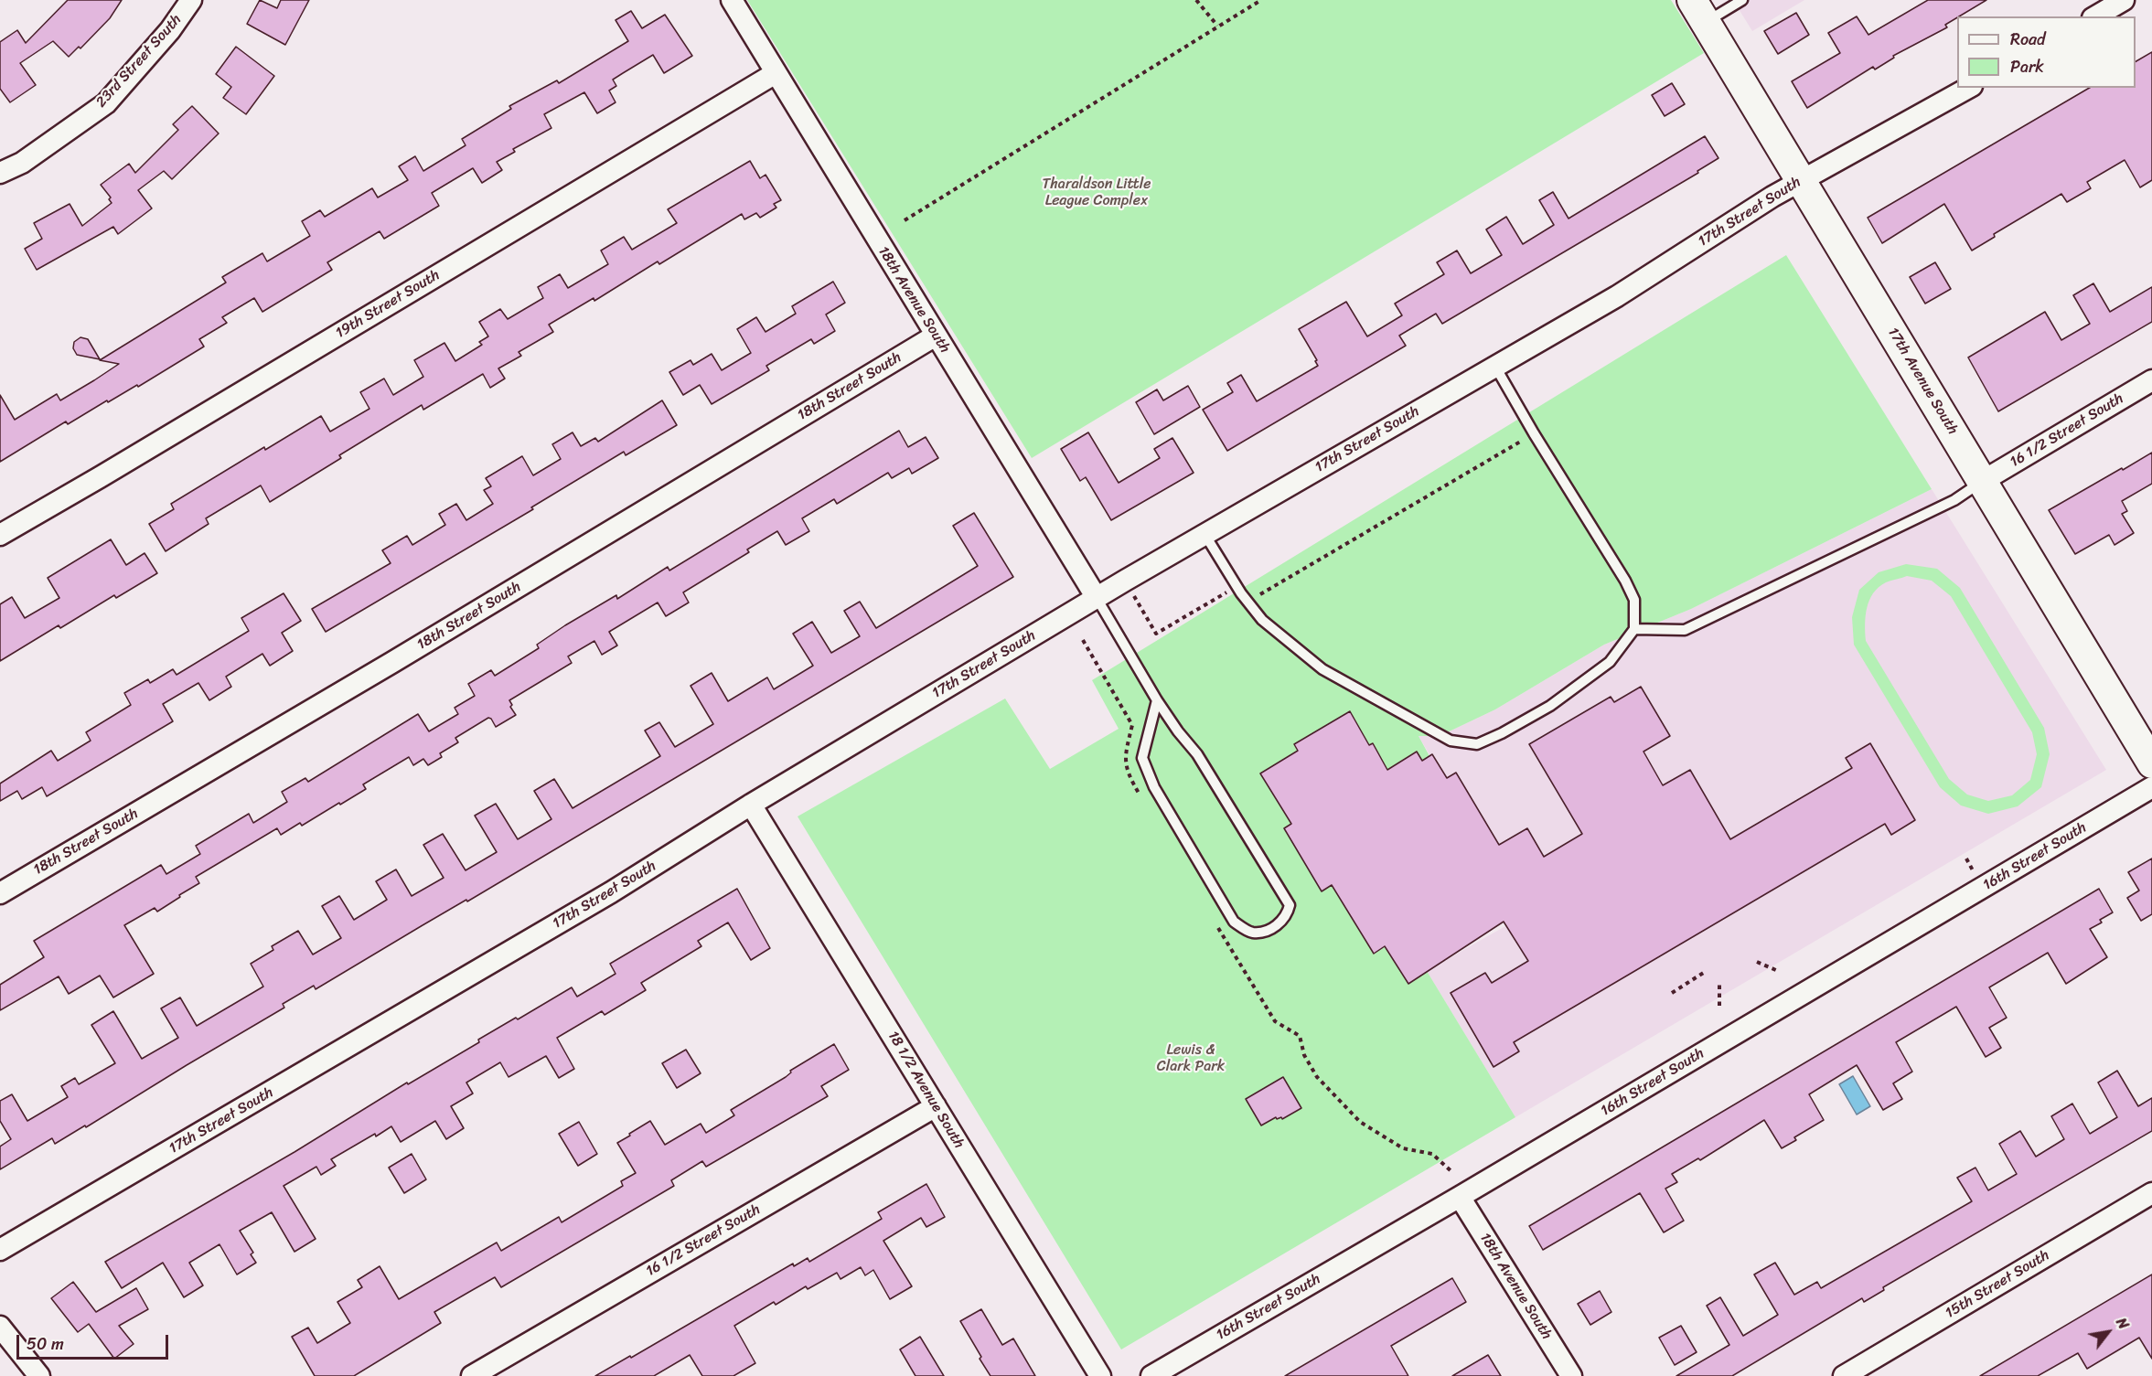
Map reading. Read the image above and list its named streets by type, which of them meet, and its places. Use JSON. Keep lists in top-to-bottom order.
{
  "streets": {
    "street": [
      "23rd Street South",
      "17th Street South",
      "18th Avenue South",
      "19th Street South",
      "17th Avenue South",
      "18th Street South",
      "16 1/2 Street South",
      "16th Street South",
      "18 1/2 Avenue South",
      "15th Street South"
    ]
  },
  "crossings": [
    ["17th Street South", "18th Avenue South"],
    ["17th Street South", "17th Avenue South"],
    ["17th Street South", "18 1/2 Avenue South"],
    ["18th Avenue South", "19th Street South"],
    ["18th Avenue South", "18th Street South"],
    ["18th Avenue South", "16th Street South"],
    ["17th Avenue South", "16 1/2 Street South"],
    ["16 1/2 Street South", "18 1/2 Avenue South"]
  ],
  "parks": ["Tharaldson Little League Complex", "Lewis & Clark Park"],
  "legend": ["Road", "Park"],
  "scale_bar": "50 m",
  "north": "top right"
}
